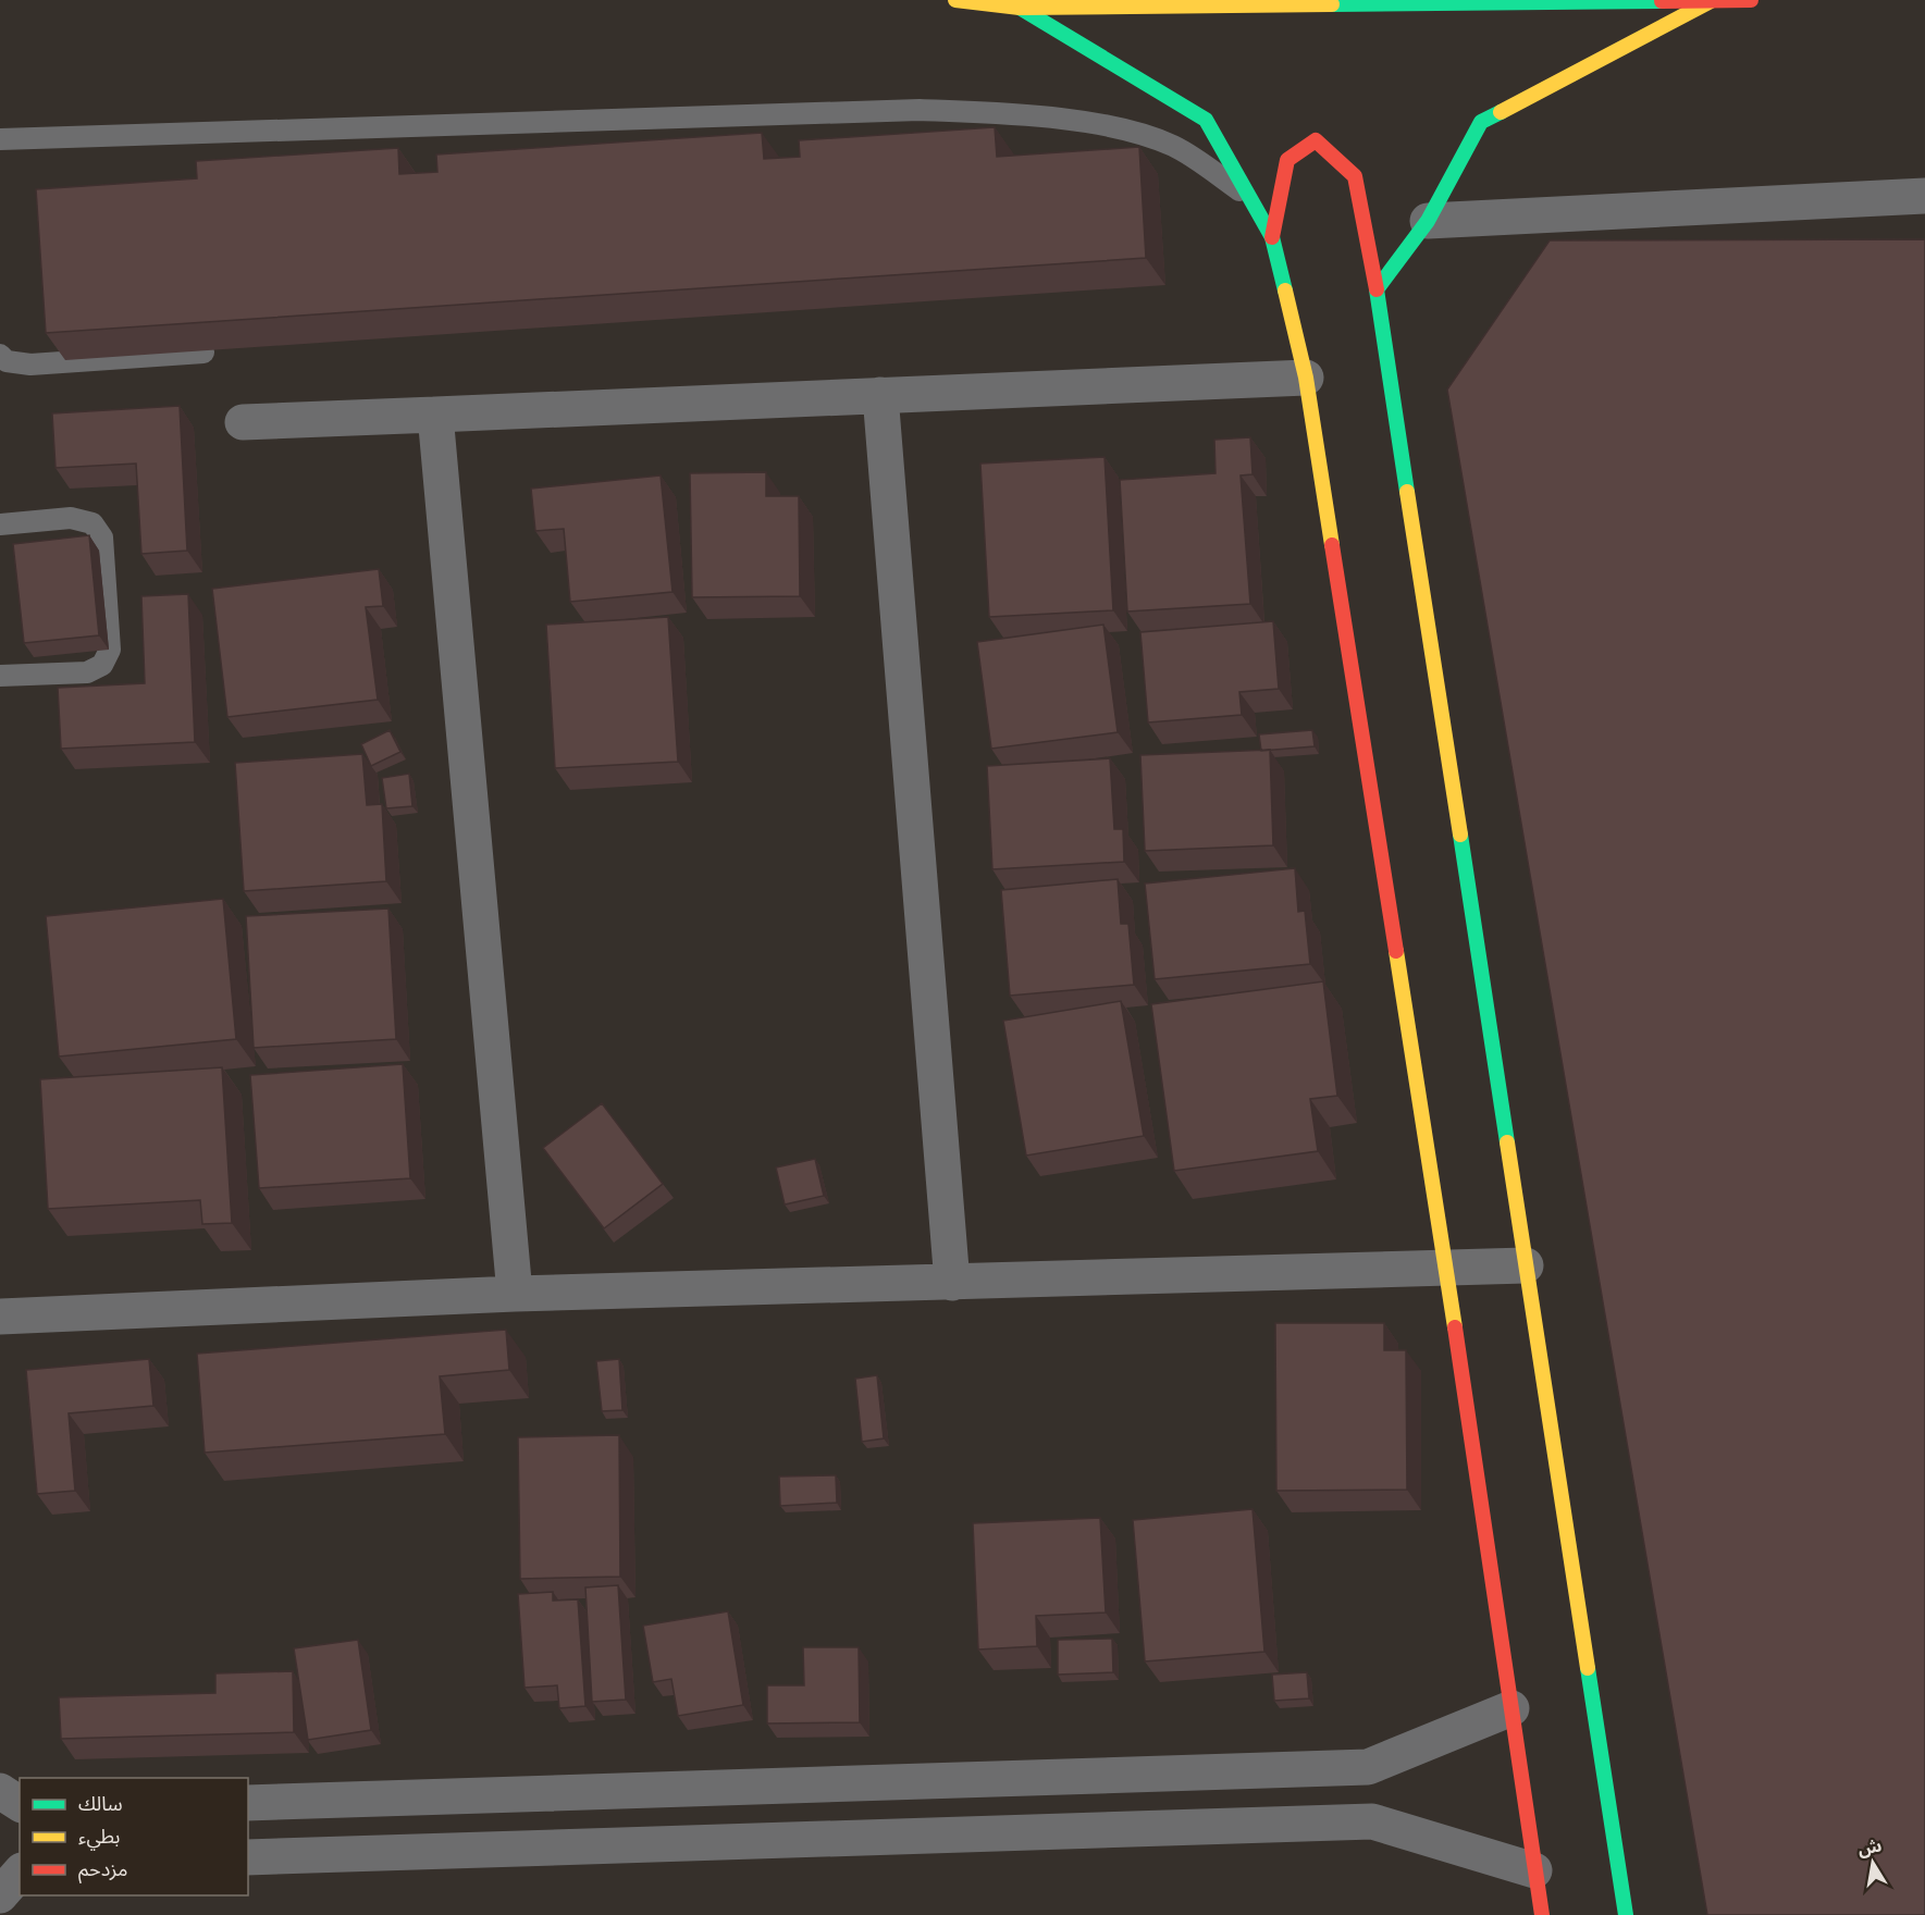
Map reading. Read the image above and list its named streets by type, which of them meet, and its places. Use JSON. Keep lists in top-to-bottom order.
{
  "legend": ["سالك", "بطيء", "مزدحم"],
  "north": "top"
}
